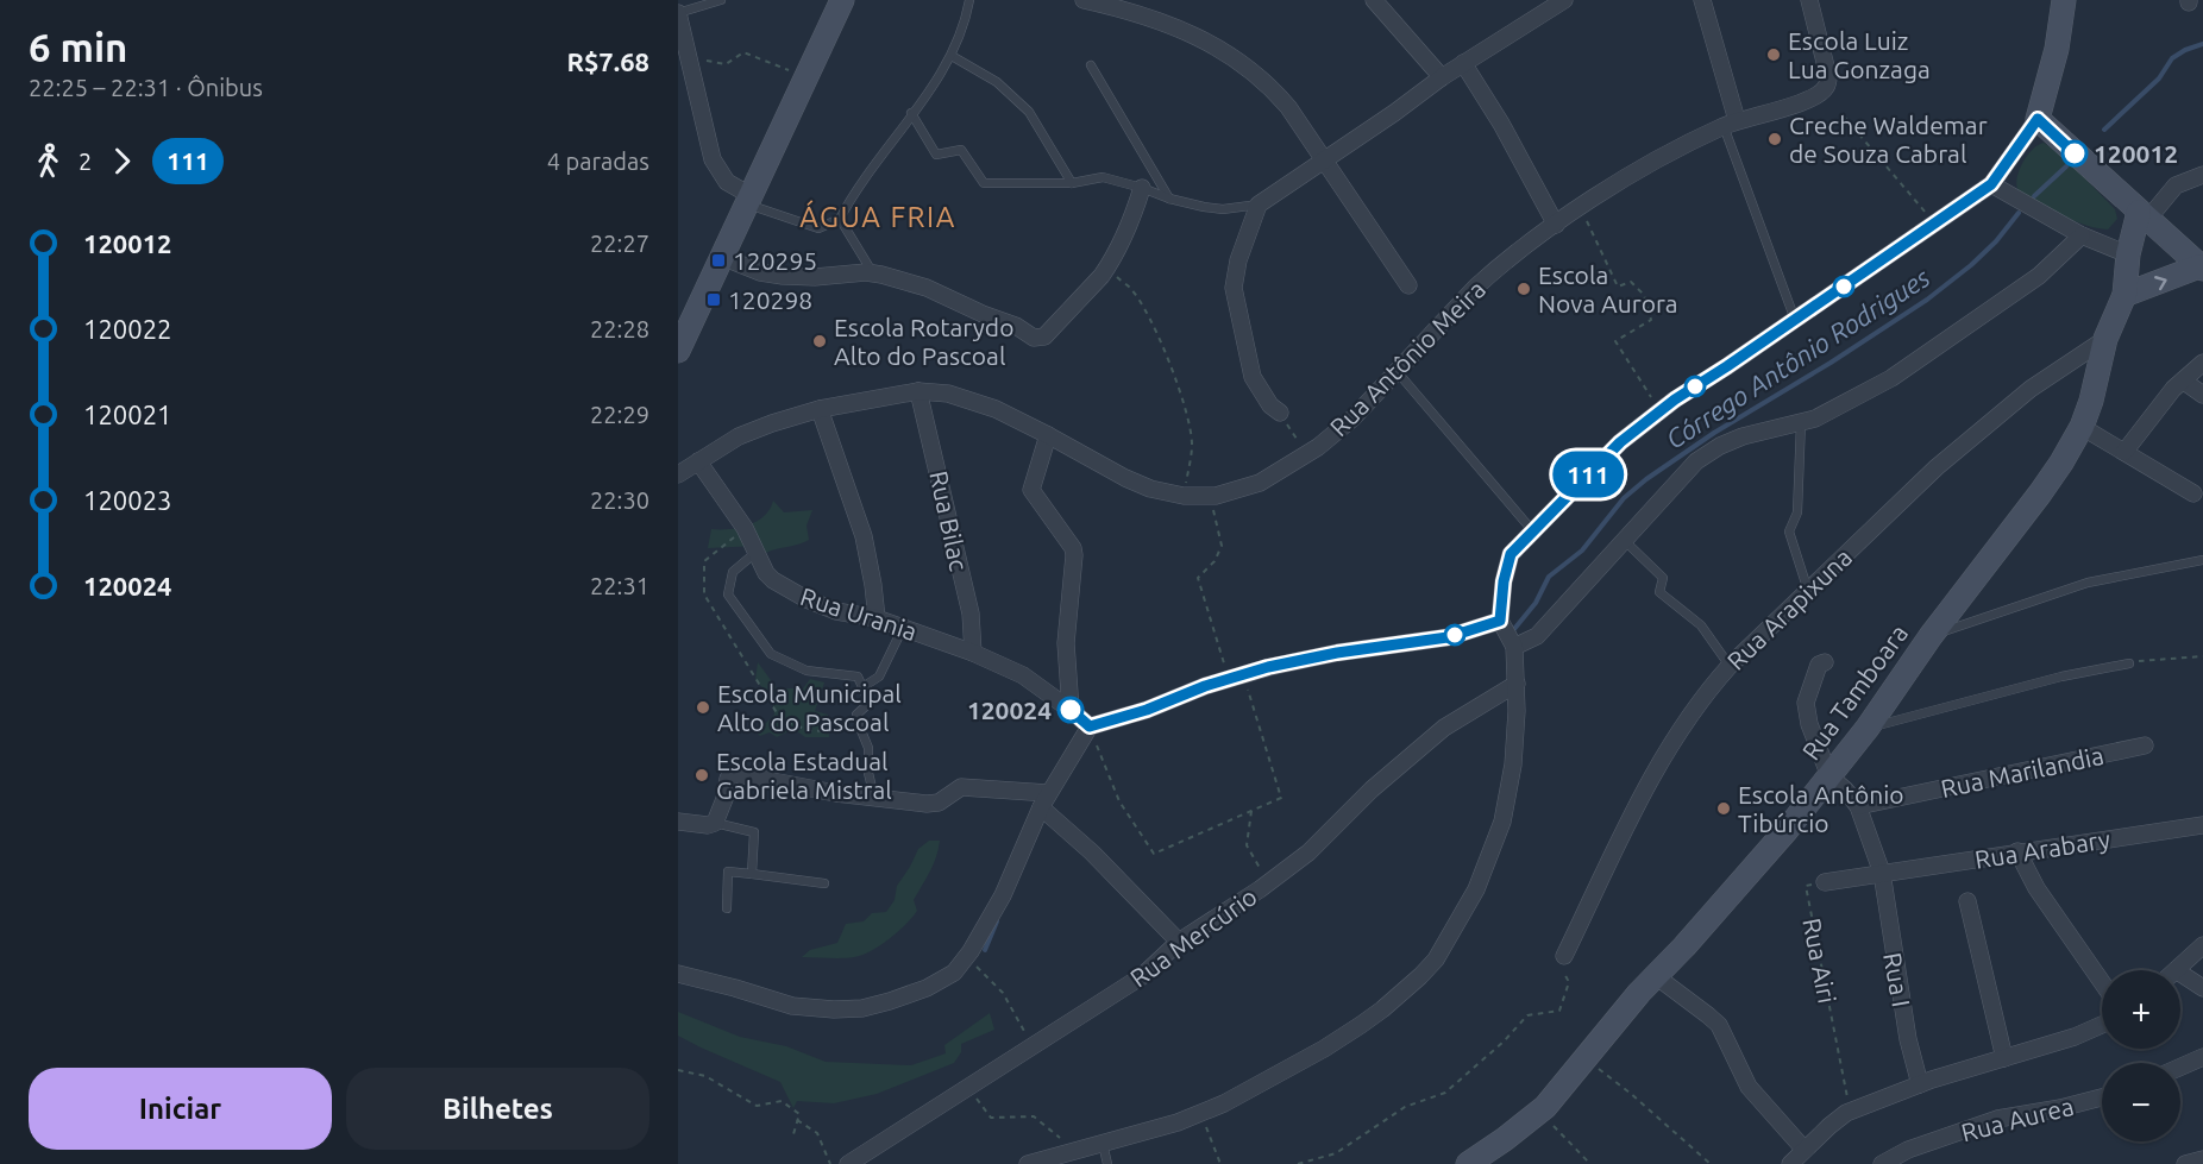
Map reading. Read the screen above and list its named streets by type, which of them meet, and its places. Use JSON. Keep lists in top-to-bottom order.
{
  "streets": {
    "street": [
      "Rua Antônio Meira",
      "Rua Bilac",
      "Rua Arapixuna",
      "Rua Urania",
      "Rua Tamboara",
      "Rua Marilandia",
      "Rua Arabary",
      "Rua Mercúrio",
      "Rua Airi",
      "Rua I",
      "Rua Aurea"
    ]
  },
  "crossings": [
    ["Rua Antônio Meira", "Rua Bilac"],
    ["Rua Antônio Meira", "Rua Urania"],
    ["Rua Bilac", "Rua Urania"],
    ["Rua Arapixuna", "Rua Tamboara"],
    ["Rua Marilandia", "Rua I"],
    ["Rua Arabary", "Rua Airi"],
    ["Rua Arabary", "Rua I"],
    ["Rua Airi", "Rua I"]
  ],
  "districts": ["ÁGUA FRIA"],
  "water": ["Córrego Antônio Rodrigues"],
  "places": {
    "other": [
      "Escola Luiz Lua Gonzaga",
      "Creche Waldemar de Souza Cabral",
      "120012",
      "Escola Nova Aurora",
      "Escola Rotarydo Alto do Pascoal",
      "Escola Municipal Alto do Pascoal",
      "120024",
      "Escola Estadual Gabriela Mistral",
      "Escola Antônio Tibúrcio"
    ],
    "transit": ["120295", "120298"]
  },
  "lines": ["bus line 111"],
  "page": {
    "heading": ["6 min", "22:25 – 22:31 · Ônibus", "R$7.68"],
    "on_map": "111",
    "legs": ["2", "111", "4 paradas"],
    "list": [
      {
        "name": "120012",
        "value": "22:27"
      },
      {
        "name": "120022",
        "value": "22:28"
      },
      {
        "name": "120021",
        "value": "22:29"
      },
      {
        "name": "120023",
        "value": "22:30"
      },
      {
        "name": "120024",
        "value": "22:31"
      }
    ],
    "map_buttons": ["+", "−"],
    "buttons": ["Iniciar", "Bilhetes"]
  }
}
